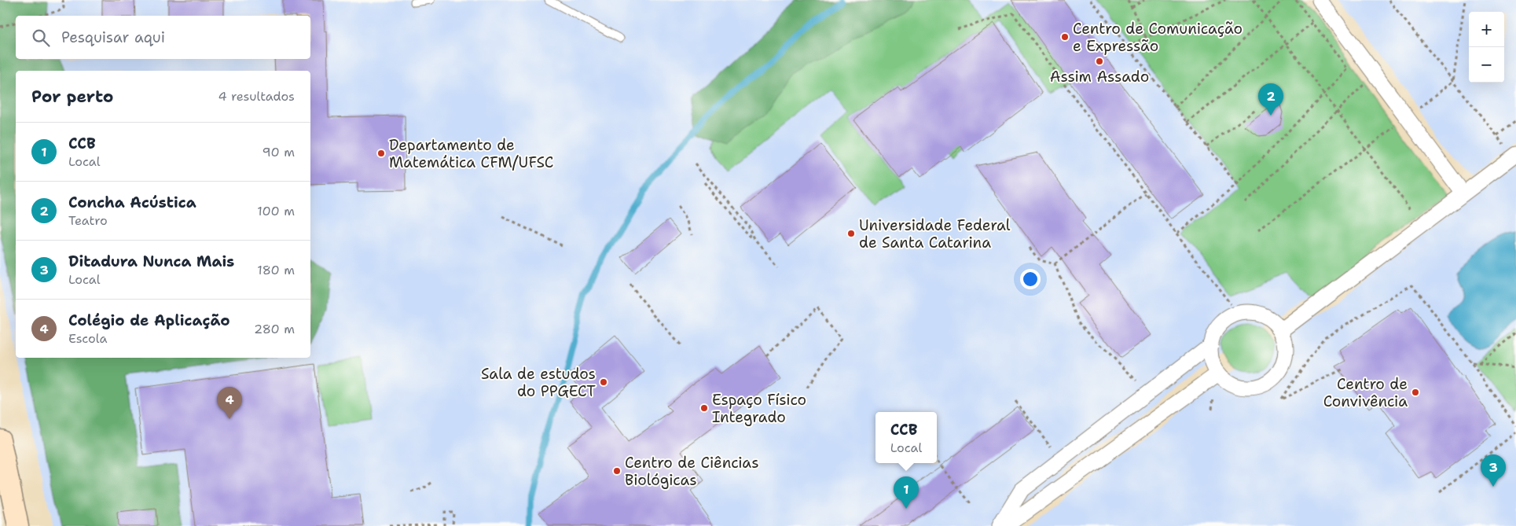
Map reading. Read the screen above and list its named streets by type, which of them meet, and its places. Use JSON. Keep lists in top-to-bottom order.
{
  "places": [
    "Centro de Comunicação e Expressão",
    "Assim Assado",
    "Departamento de Matemática CFM/UFSC",
    "Universidade Federal de Santa Catarina",
    "Sala de estudos do PPGECT",
    "Centro de Convivência",
    "Espaço Físico Integrado",
    "Centro de Ciências Biológicas"
  ],
  "page": {
    "map_buttons": ["+", "−"],
    "search": "Pesquisar aqui",
    "heading": ["Por perto", "4 resultados"],
    "pins": [
      "2",
      "4",
      "3",
      "1"
    ],
    "list": [
      {
        "mark": "1",
        "name": "CCB",
        "note": "Local",
        "value": "90 m"
      },
      {
        "mark": "2",
        "name": "Concha Acústica",
        "note": "Teatro",
        "value": "100 m"
      },
      {
        "mark": "3",
        "name": "Ditadura Nunca Mais",
        "note": "Local",
        "value": "180 m"
      },
      {
        "mark": "4",
        "name": "Colégio de Aplicação",
        "note": "Escola",
        "value": "280 m"
      }
    ],
    "popup": ["CCB", "Local"]
  }
}
